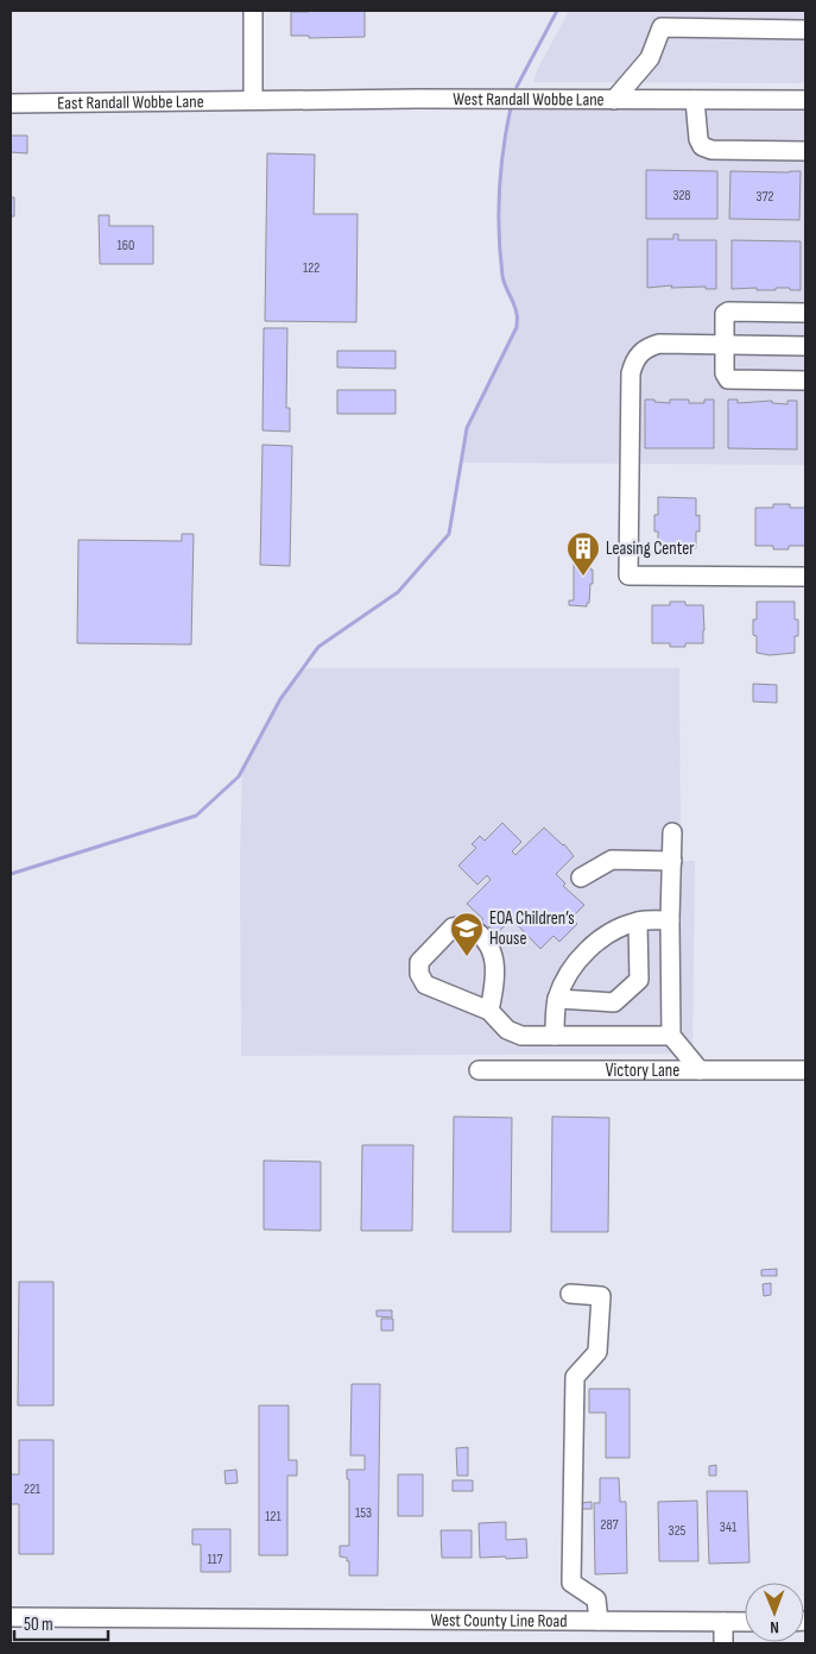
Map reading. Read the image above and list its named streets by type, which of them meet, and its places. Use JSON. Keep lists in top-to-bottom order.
{
  "streets": {
    "street": [
      "West Randall Wobbe Lane",
      "East Randall Wobbe Lane",
      "Victory Lane",
      "West County Line Road"
    ]
  },
  "crossings": [
    ["West Randall Wobbe Lane", "East Randall Wobbe Lane"]
  ],
  "places": {
    "building": ["Leasing Center"],
    "school or university": ["EOA Children’s House"]
  },
  "house_numbers": [
    "328",
    "372",
    "160",
    "122",
    "221",
    "153",
    "121",
    "287",
    "341",
    "325",
    "117"
  ],
  "scale_bar": "50 m",
  "north": "bottom"
}
